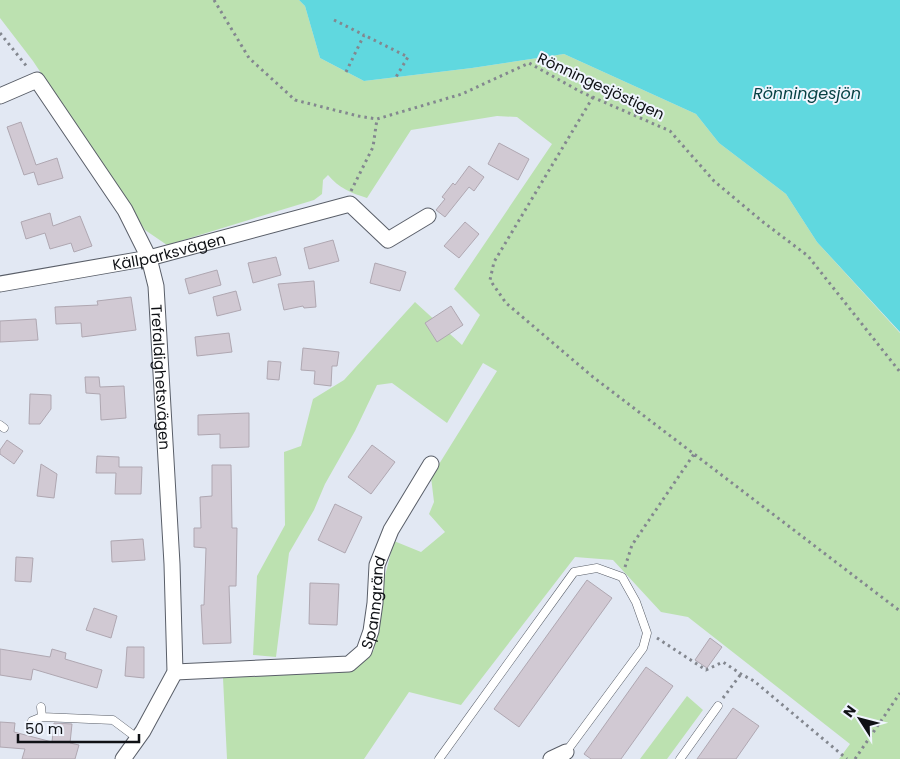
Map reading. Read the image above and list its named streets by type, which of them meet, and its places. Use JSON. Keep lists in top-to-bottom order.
{
  "streets": {
    "street": ["Källparksvägen", "Trefaldighetsvägen", "Spanngränd"],
    "path": ["Rönningesjöstigen"]
  },
  "crossings": [
    ["Källparksvägen", "Trefaldighetsvägen"],
    ["Trefaldighetsvägen", "Spanngränd"]
  ],
  "water": ["Rönningesjön"],
  "scale_bar": "50 m",
  "north": "top left"
}
